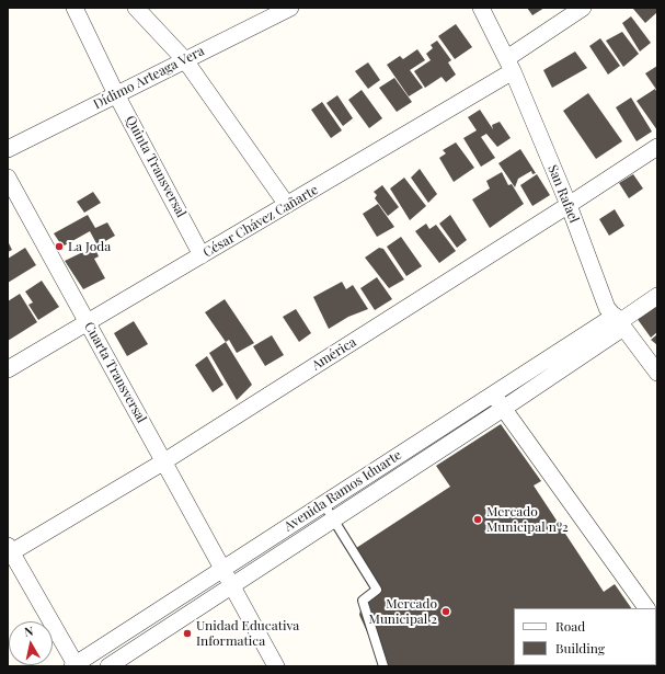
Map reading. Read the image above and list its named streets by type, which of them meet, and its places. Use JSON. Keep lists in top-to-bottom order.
{
  "streets": {
    "street": [
      "Dídimo Arteaga Vera",
      "Quinta Transversal",
      "San Rafael",
      "César Chávez Cañarte",
      "América",
      "Cuarta Transversal",
      "Avenida Ramos Iduarte"
    ]
  },
  "crossings": [
    ["Dídimo Arteaga Vera", "Quinta Transversal"],
    ["Quinta Transversal", "César Chávez Cañarte"],
    ["San Rafael", "César Chávez Cañarte"],
    ["San Rafael", "América"],
    ["San Rafael", "Avenida Ramos Iduarte"],
    ["César Chávez Cañarte", "Cuarta Transversal"],
    ["América", "Cuarta Transversal"],
    ["Cuarta Transversal", "Avenida Ramos Iduarte"]
  ],
  "places": [
    "La Joda",
    "Mercado Municipal nº2",
    "Mercado Municipal 2",
    "Unidad Educativa Informatica"
  ],
  "legend": ["Road", "Building"],
  "north": "top"
}
